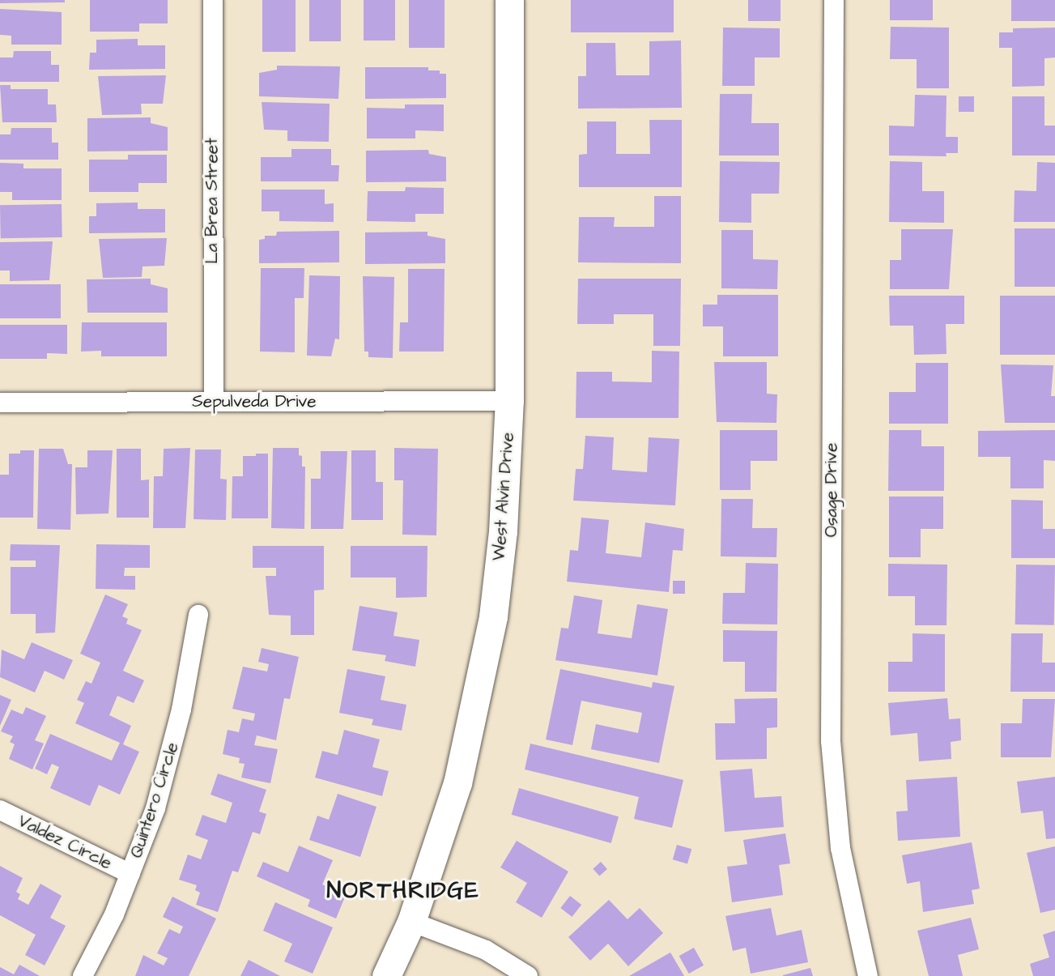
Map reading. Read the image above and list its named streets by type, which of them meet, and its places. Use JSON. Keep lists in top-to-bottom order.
{
  "streets": {
    "street": [
      "La Brea Street",
      "Sepulveda Drive",
      "Osage Drive",
      "West Alvin Drive",
      "Quintero Circle",
      "Valdez Circle"
    ]
  },
  "crossings": [
    ["La Brea Street", "Sepulveda Drive"],
    ["Sepulveda Drive", "West Alvin Drive"],
    ["Quintero Circle", "Valdez Circle"]
  ],
  "districts": ["NORTHRIDGE"]
}
